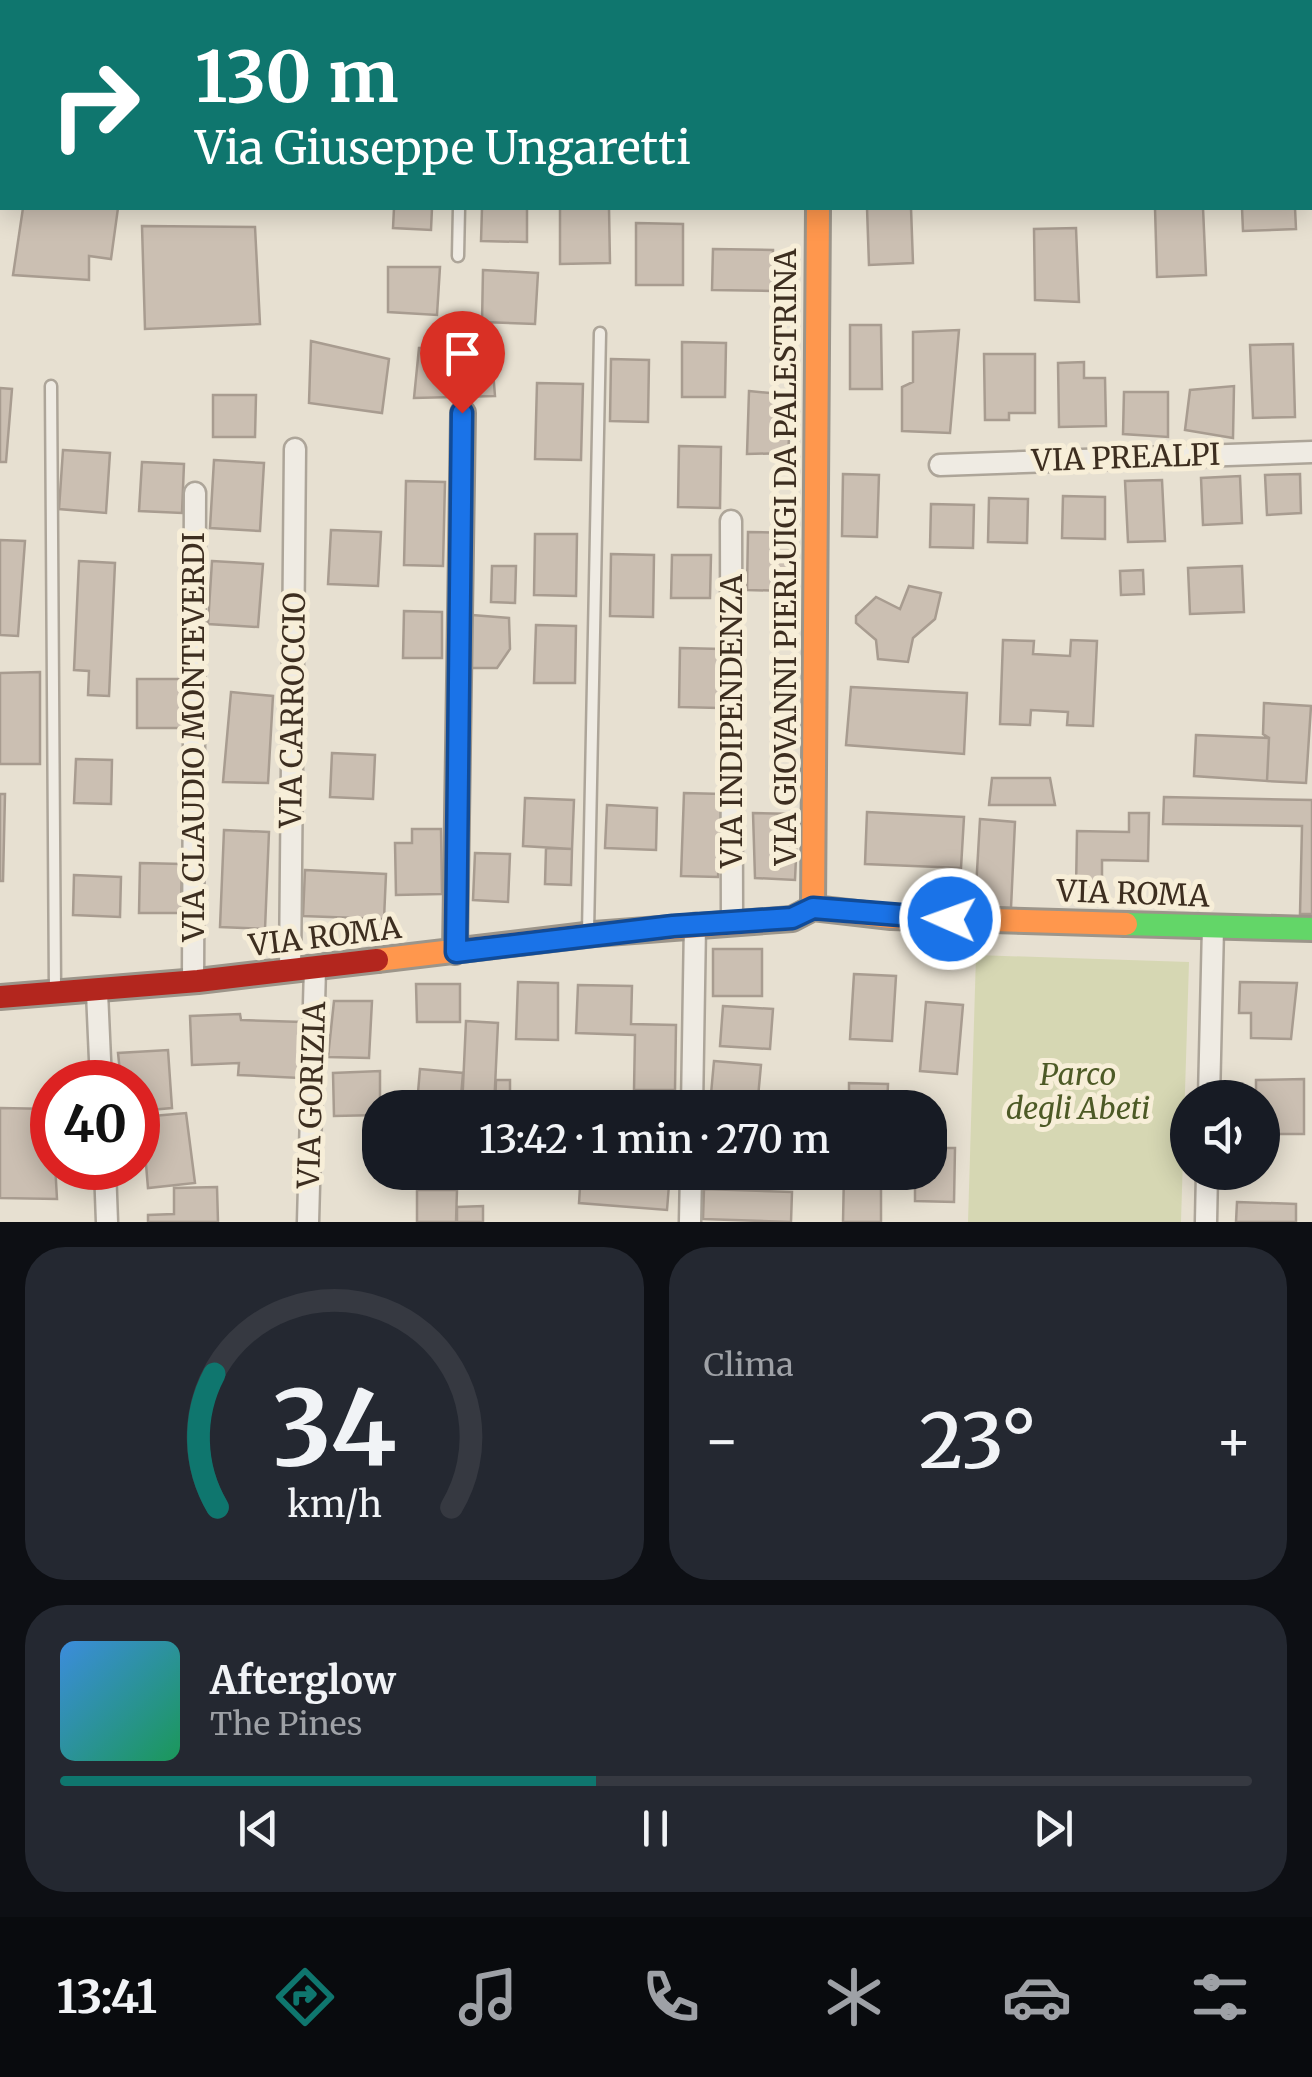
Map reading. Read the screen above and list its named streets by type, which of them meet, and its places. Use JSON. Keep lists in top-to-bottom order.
{
  "streets": {
    "street": [
      "VIA PREALPI",
      "VIA GIOVANNI PIERLUIGI DA PALESTRINA",
      "VIA CARROCCIO",
      "VIA INDIPENDENZA",
      "VIA CLAUDIO MONTEVERDI",
      "VIA ROMA",
      "VIA GORIZIA"
    ]
  },
  "crossings": [
    ["VIA GIOVANNI PIERLUIGI DA PALESTRINA", "VIA ROMA"],
    ["VIA CARROCCIO", "VIA ROMA"],
    ["VIA INDIPENDENZA", "VIA ROMA"],
    ["VIA CLAUDIO MONTEVERDI", "VIA ROMA"],
    ["VIA ROMA", "VIA GORIZIA"]
  ],
  "parks": ["Parco degli Abeti"],
  "page": {
    "turn": ["130 m", "Via Giuseppe Ungaretti"],
    "limit": "40",
    "trip": "13:42 · 1 min · 270 m",
    "tile": "Clima",
    "heat": ["−", "23°", "+"],
    "song": ["Afterglow", "The Pines"],
    "tabs": "13:41",
    "gauge": ["34", "km/h"]
  }
}
